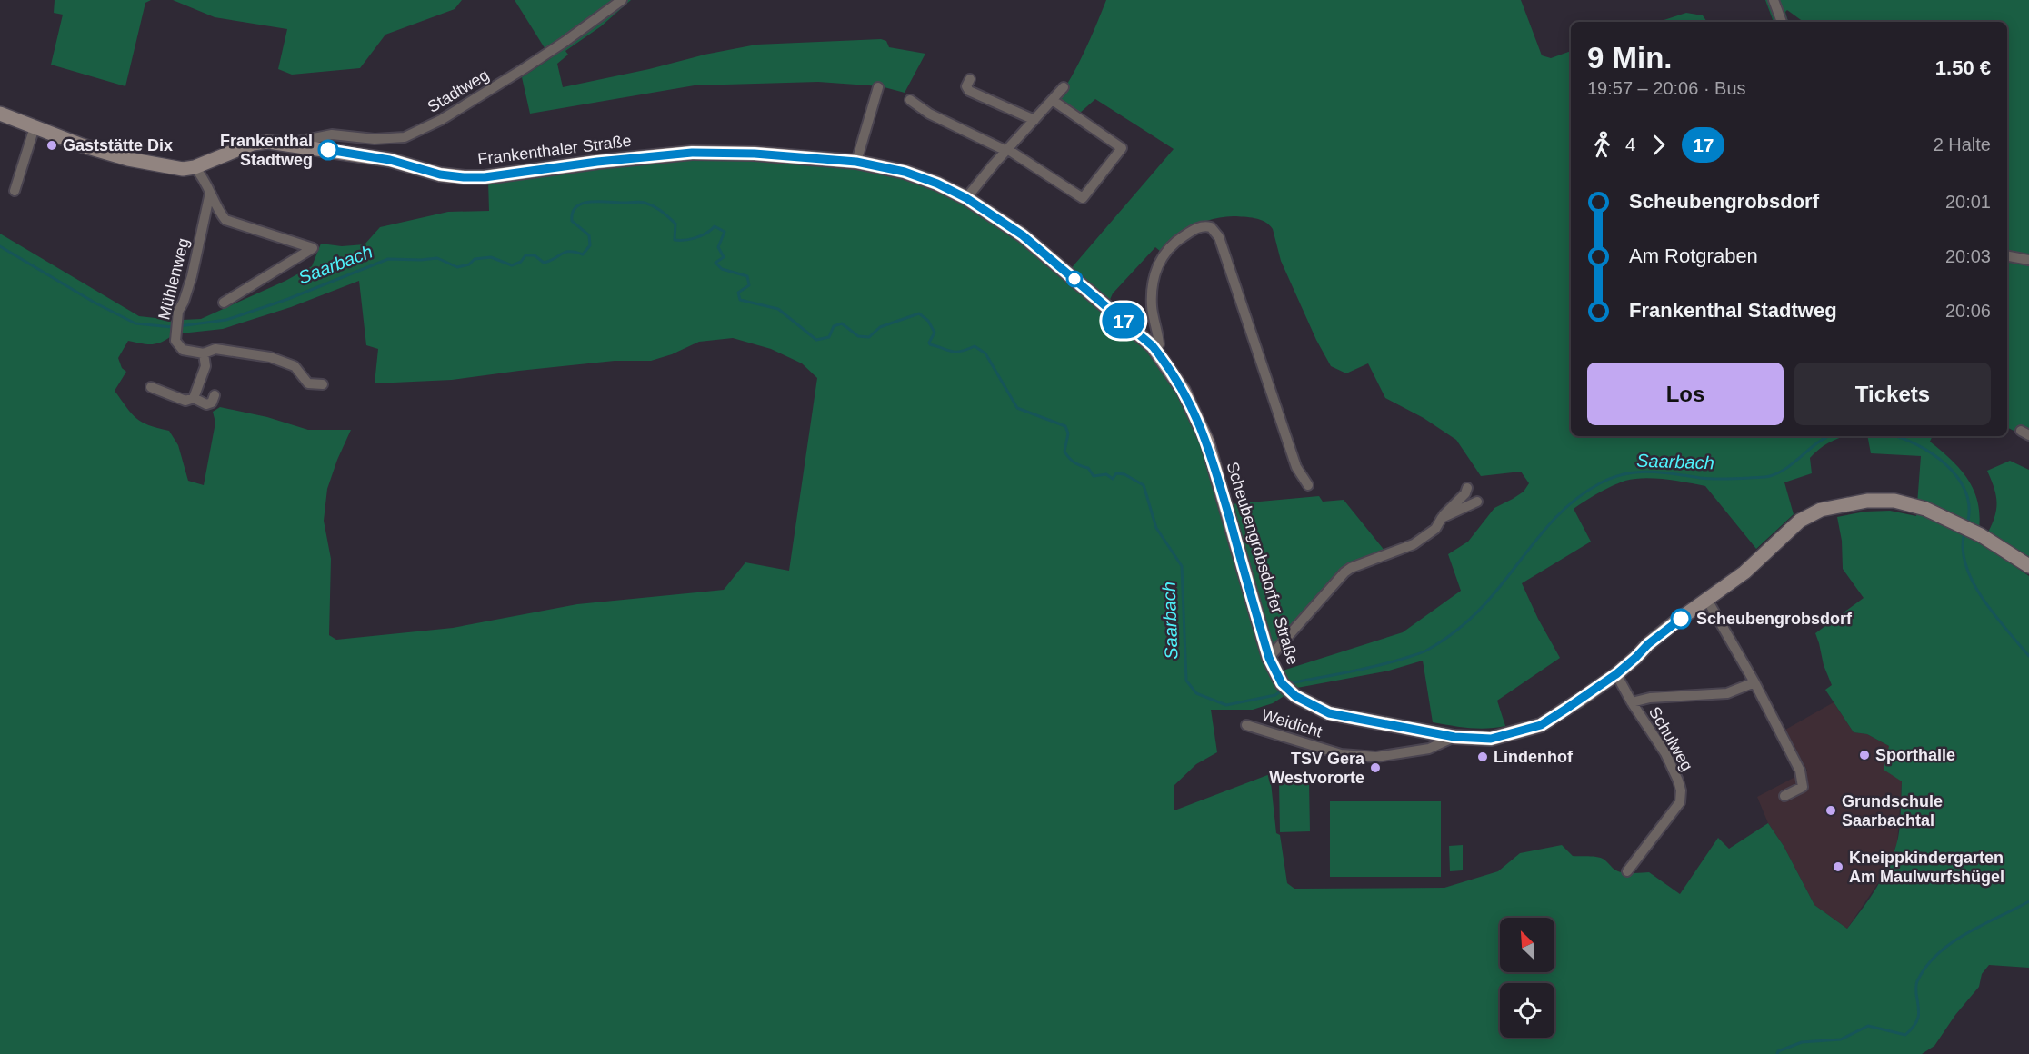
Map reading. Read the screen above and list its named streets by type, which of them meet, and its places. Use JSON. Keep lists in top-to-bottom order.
{
  "streets": {
    "main road": ["Frankenthaler Straße", "Scheubengrobsdorfer Straße"],
    "street": [
      "Stadtweg",
      "Mühlenweg",
      "Weidicht",
      "Schulweg"
    ]
  },
  "crossings": [
    ["Stadtweg", "Frankenthaler Straße"],
    ["Frankenthaler Straße", "Scheubengrobsdorfer Straße"],
    ["Scheubengrobsdorfer Straße", "Weidicht"],
    ["Scheubengrobsdorfer Straße", "Schulweg"]
  ],
  "water": ["Saarbach"],
  "places": [
    "Gaststätte Dix",
    "Frankenthal Stadtweg",
    "Scheubengrobsdorf",
    "Sporthalle",
    "Lindenhof",
    "TSV Gera Westvororte",
    "Grundschule Saarbachtal",
    "Kneippkindergarten Am Maulwurfshügel"
  ],
  "lines": ["bus line 17"],
  "north": "top left",
  "page": {
    "on_map": "17",
    "heading": ["9 Min.", "19:57 – 20:06 · Bus", "1.50 €"],
    "legs": ["4", "17", "2 Halte"],
    "list": [
      {
        "name": "Scheubengrobsdorf",
        "value": "20:01"
      },
      {
        "name": "Am Rotgraben",
        "value": "20:03"
      },
      {
        "name": "Frankenthal Stadtweg",
        "value": "20:06"
      }
    ],
    "buttons": ["Los", "Tickets"]
  }
}
